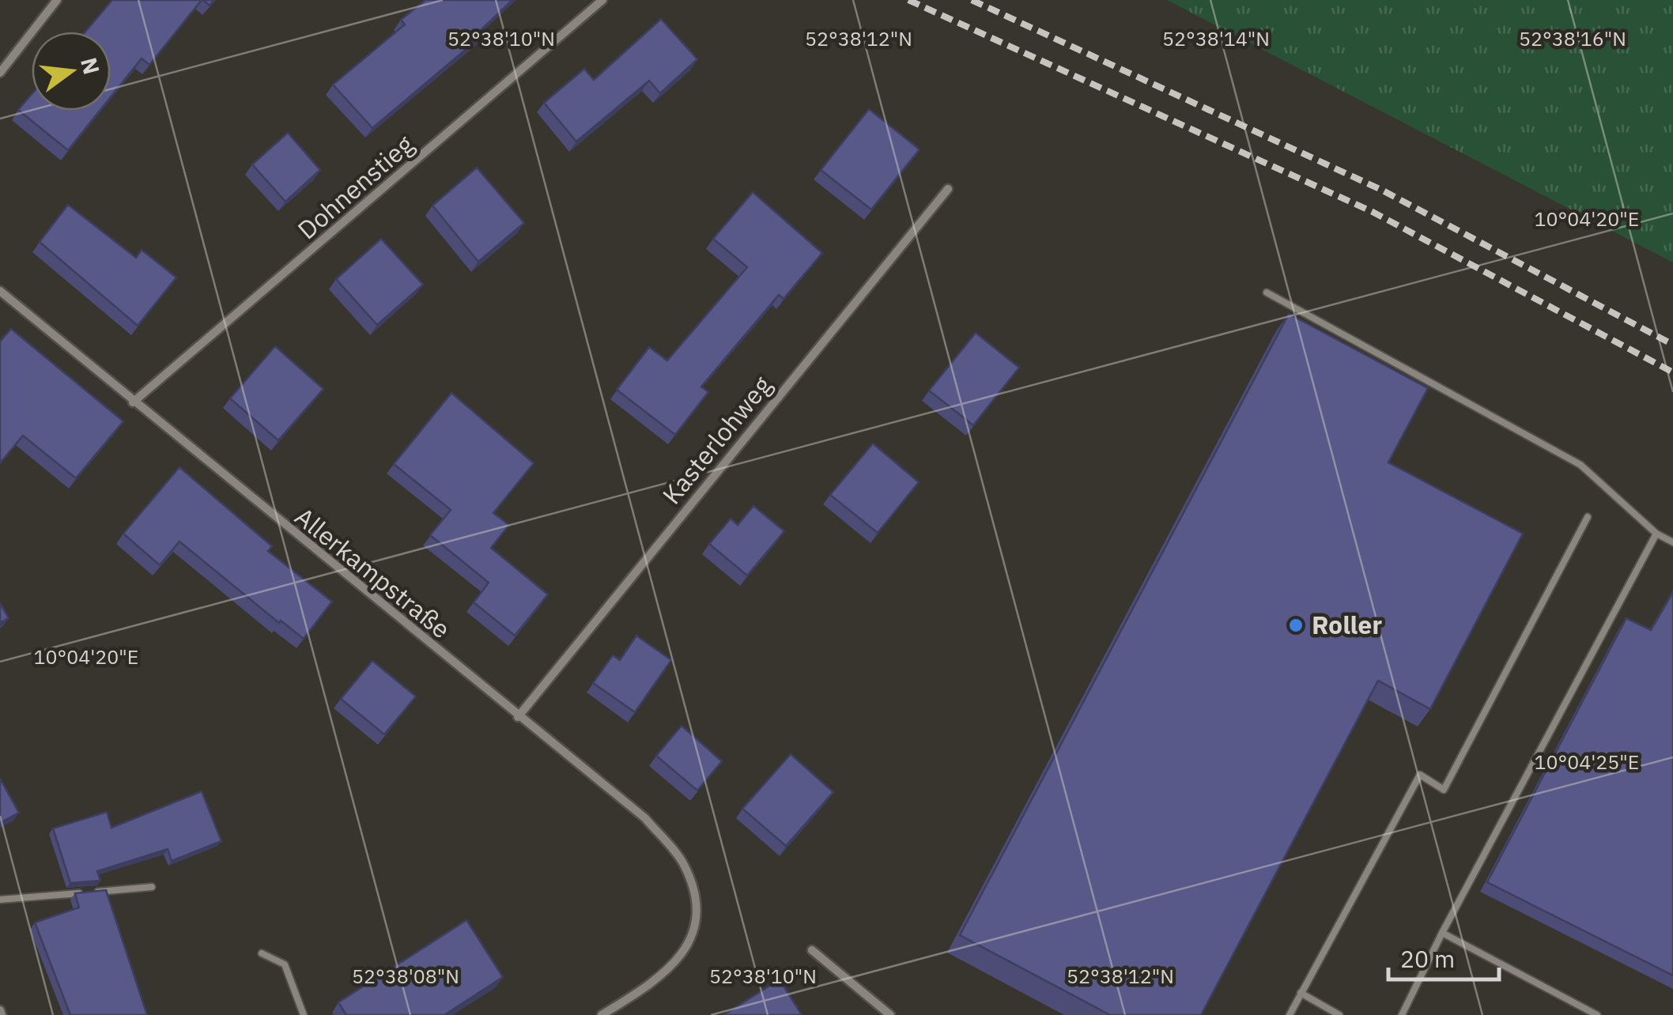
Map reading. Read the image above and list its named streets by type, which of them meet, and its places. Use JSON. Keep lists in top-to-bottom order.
{
  "streets": {
    "street": ["Dohnenstieg", "Kasterlohweg", "Allerkampstraße"]
  },
  "crossings": [
    ["Dohnenstieg", "Allerkampstraße"],
    ["Kasterlohweg", "Allerkampstraße"]
  ],
  "places": ["Roller"],
  "scale_bar": "20 m",
  "north": "right",
  "coordinates": [
    "52°38'10\"N",
    "52°38'12\"N",
    "52°38'14\"N",
    "52°38'16\"N",
    "10°04'20\"E",
    "10°04'25\"E",
    "52°38'08\"N"
  ]
}
